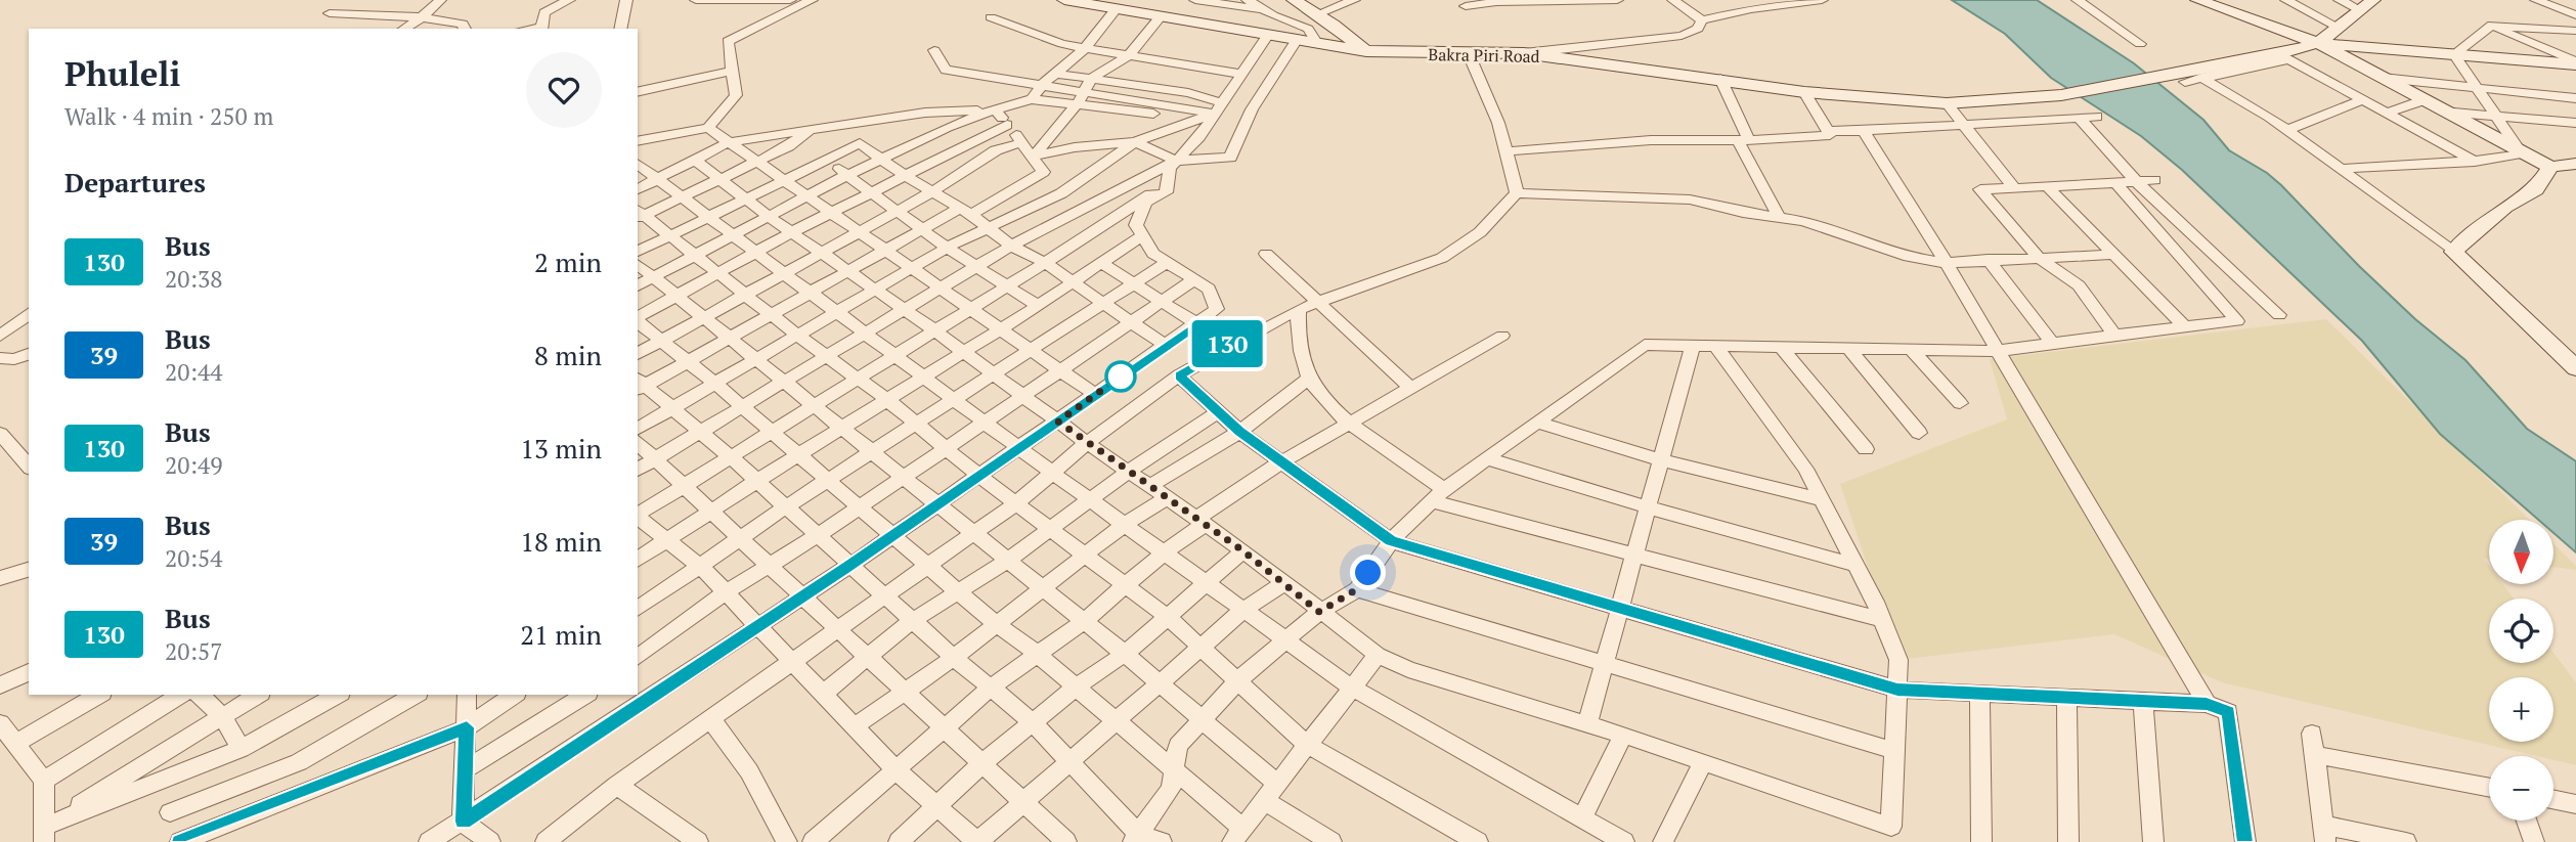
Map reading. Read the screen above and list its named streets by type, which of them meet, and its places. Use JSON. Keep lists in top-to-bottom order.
{
  "streets": {
    "street": ["Bakra Piri Road"]
  },
  "lines": ["bus line 130"],
  "north": "bottom",
  "page": {
    "on_map": "130",
    "heading": [
      ["Phuleli", "Walk · 4 min · 250 m"],
      "Departures"
    ],
    "list": [
      {
        "mark": "130",
        "name": "Bus",
        "note": "20:38",
        "value": "2 min"
      },
      {
        "mark": "39",
        "name": "Bus",
        "note": "20:44",
        "value": "8 min"
      },
      {
        "mark": "130",
        "name": "Bus",
        "note": "20:49",
        "value": "13 min"
      },
      {
        "mark": "39",
        "name": "Bus",
        "note": "20:54",
        "value": "18 min"
      },
      {
        "mark": "130",
        "name": "Bus",
        "note": "20:57",
        "value": "21 min"
      }
    ],
    "map_buttons": ["+", "−"]
  }
}
